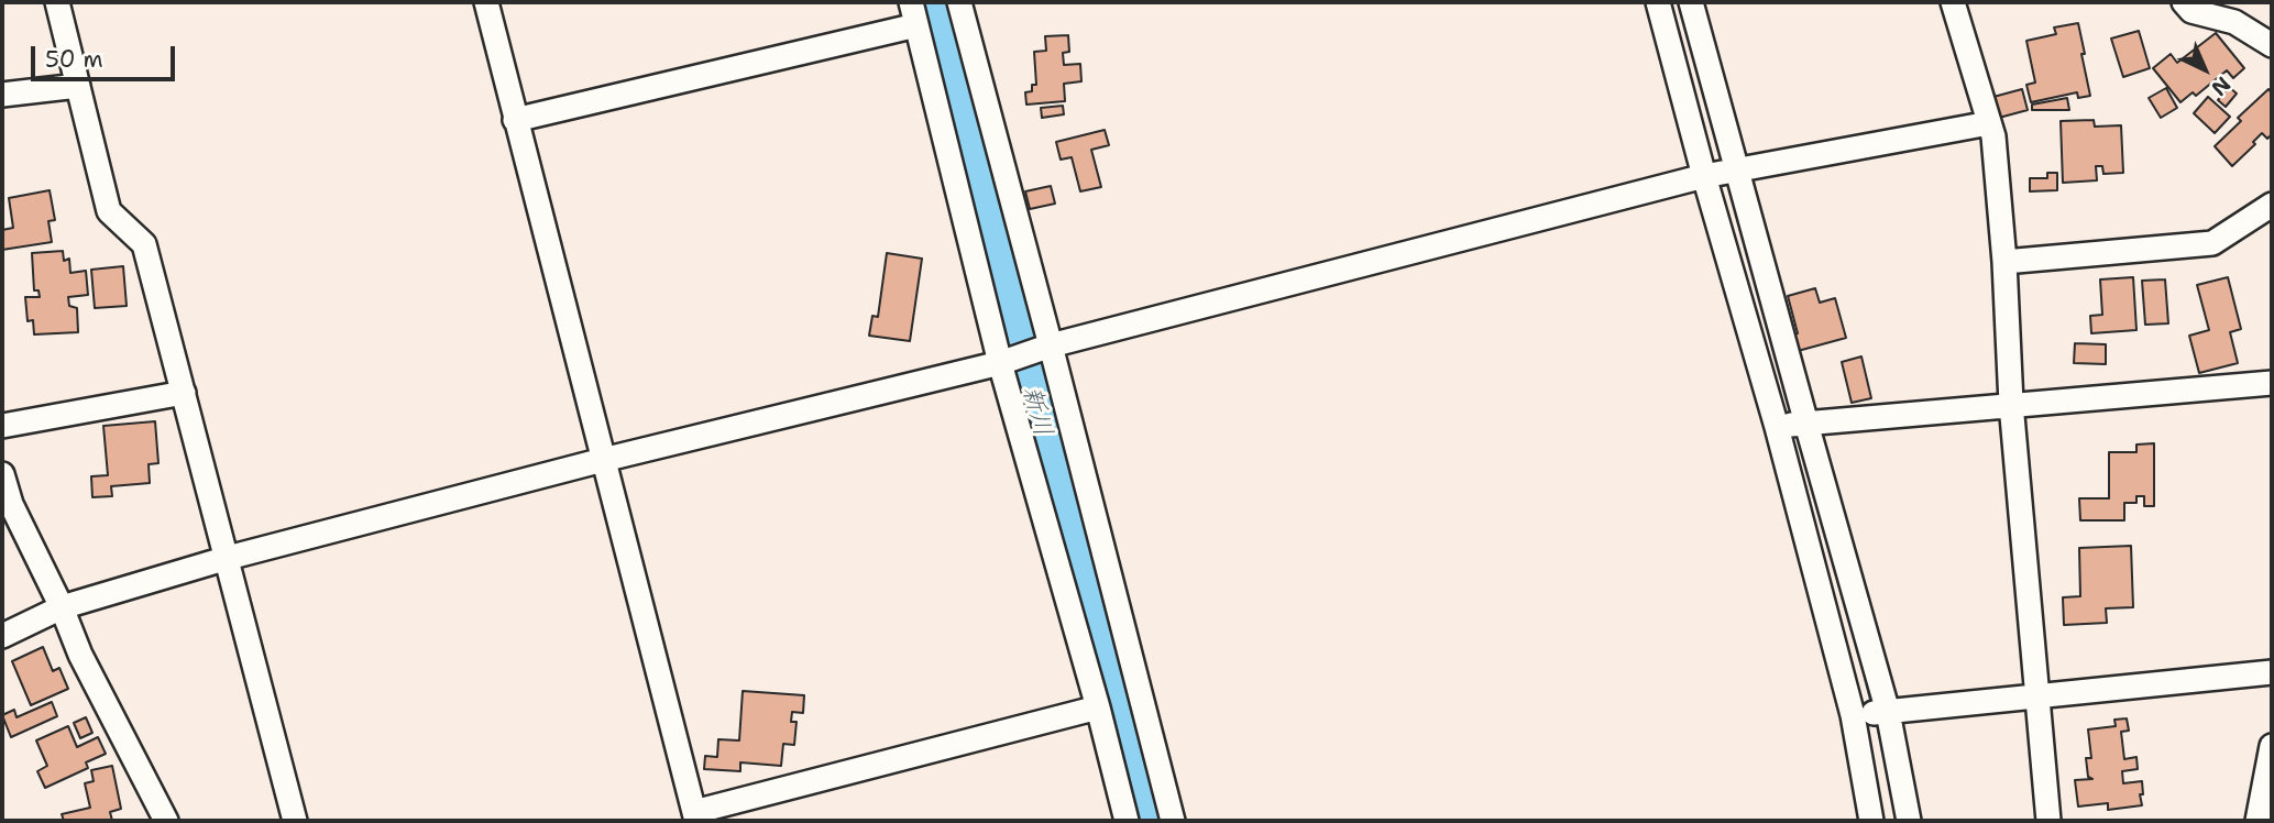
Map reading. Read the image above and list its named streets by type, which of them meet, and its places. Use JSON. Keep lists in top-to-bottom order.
{
  "water": ["新川"],
  "scale_bar": "50 m",
  "north": "bottom right"
}
